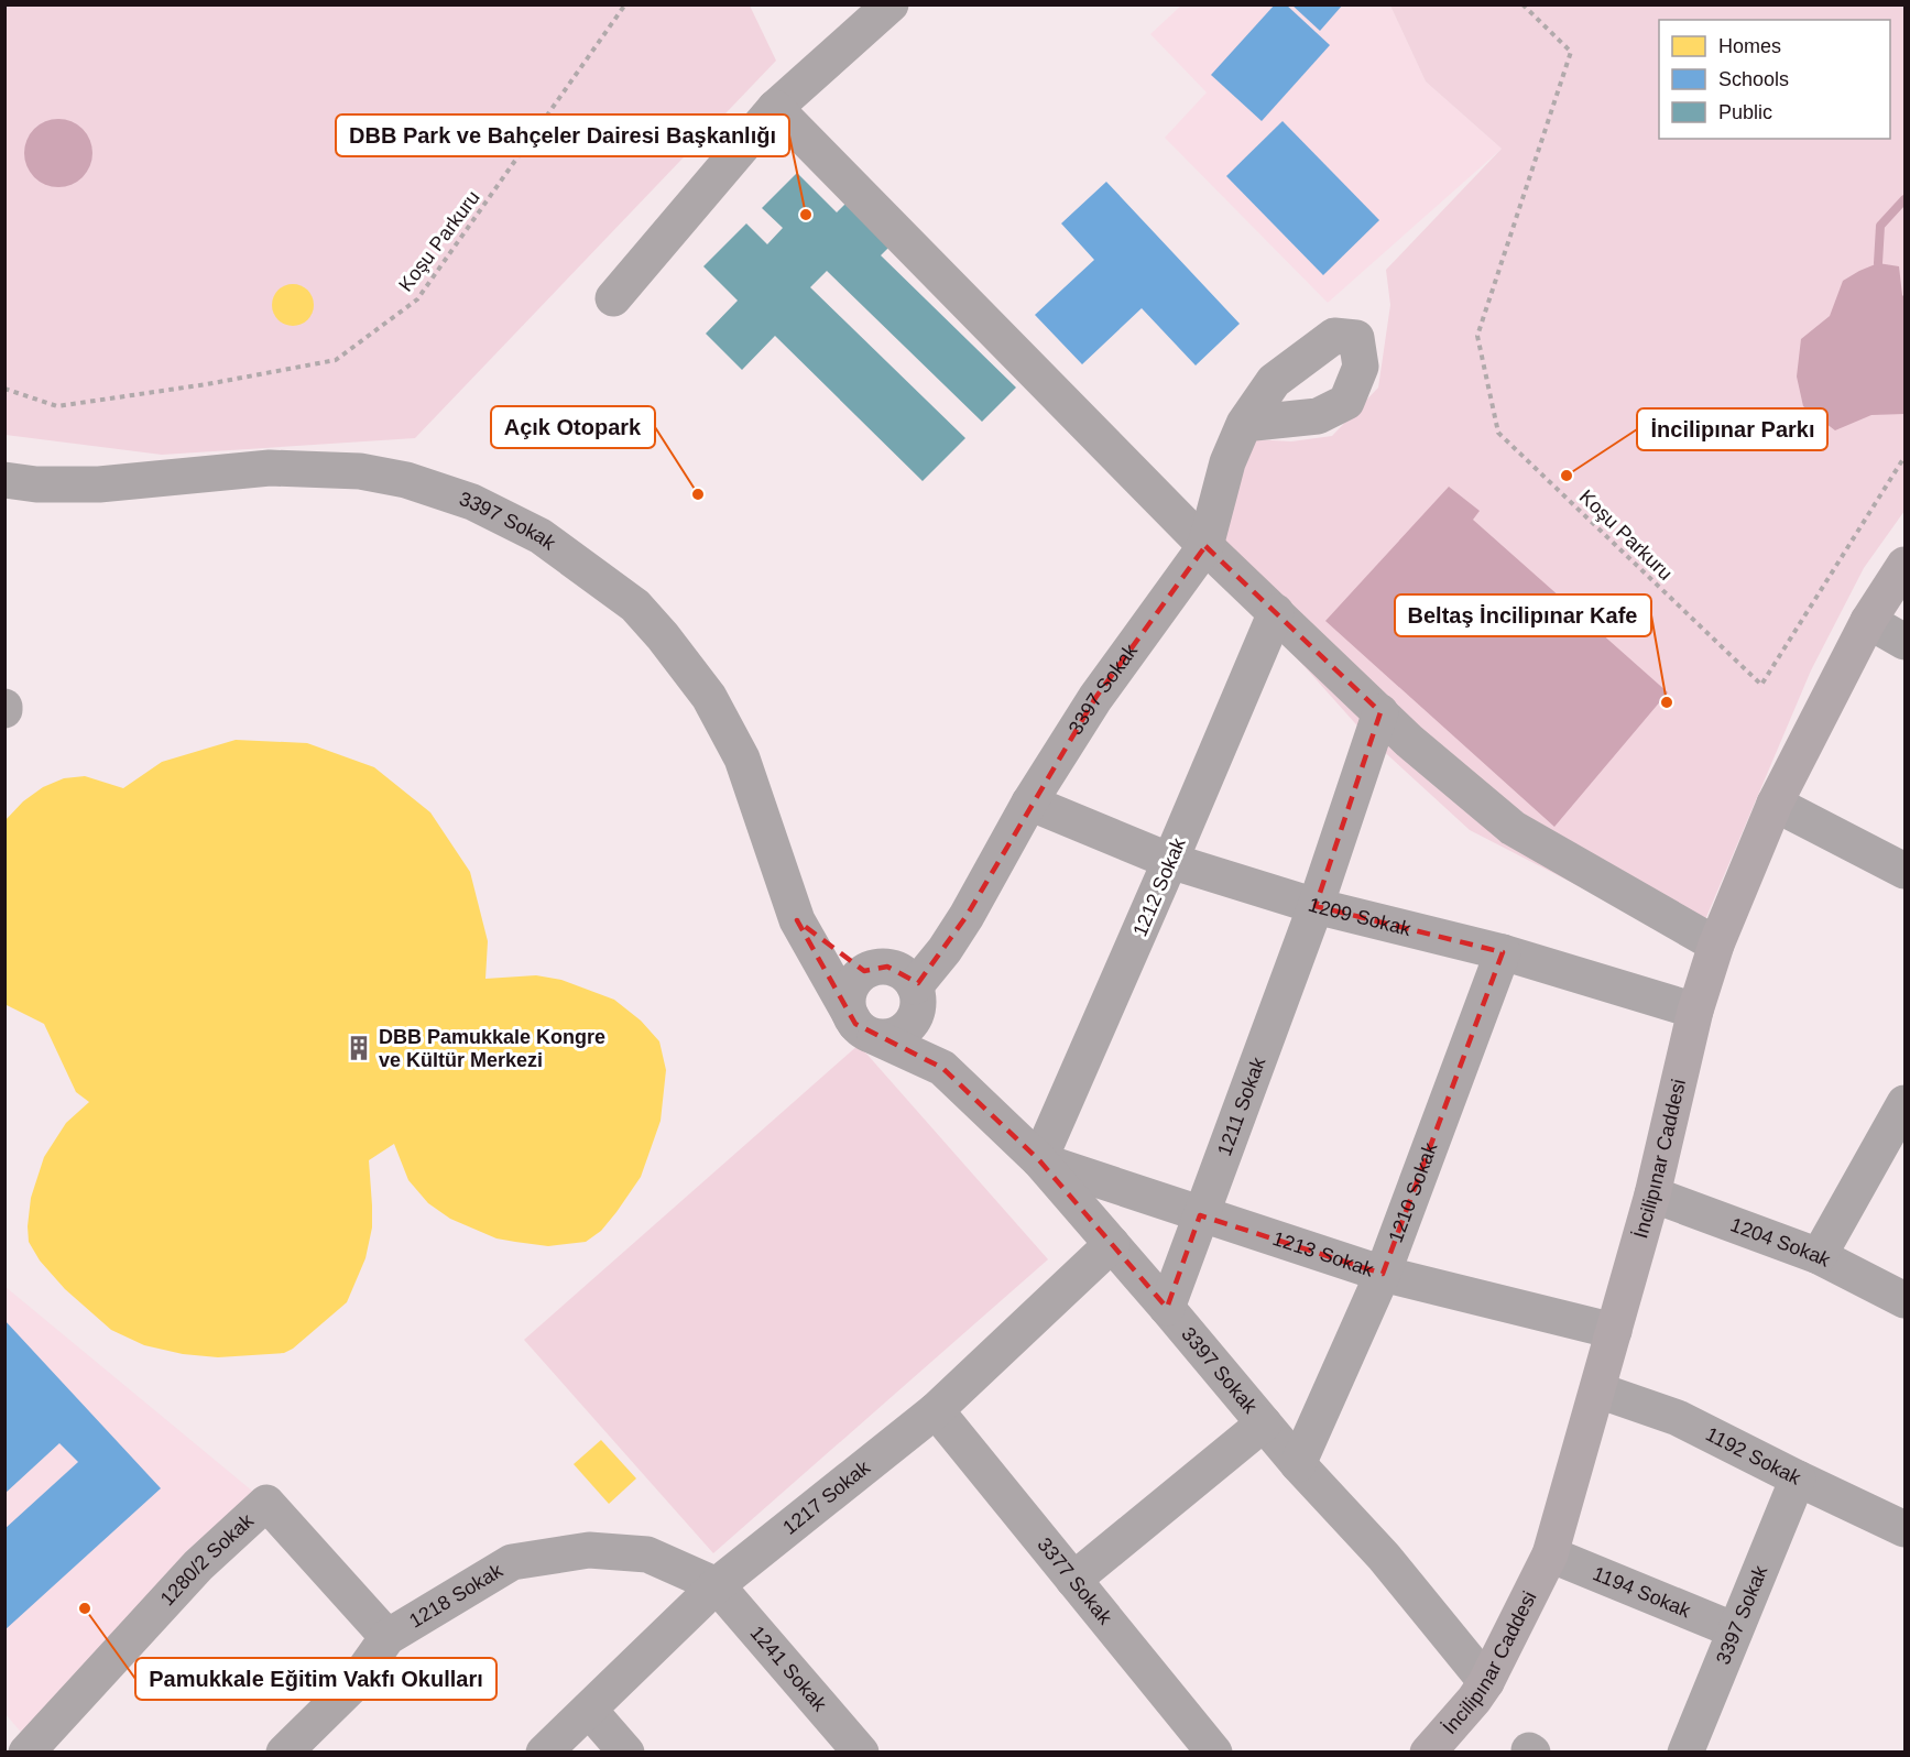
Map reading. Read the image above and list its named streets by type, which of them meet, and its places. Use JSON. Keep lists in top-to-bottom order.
{
  "streets": {
    "main road": ["İncilipınar Caddesi"],
    "street": [
      "3397 Sokak",
      "1212 Sokak",
      "1209 Sokak",
      "1211 Sokak",
      "1210 Sokak",
      "1204 Sokak",
      "1213 Sokak",
      "1192 Sokak",
      "1217 Sokak",
      "1280/2 Sokak",
      "3377 Sokak",
      "1194 Sokak",
      "1218 Sokak",
      "1241 Sokak"
    ],
    "path": ["Koşu Parkuru"]
  },
  "crossings": [
    ["3397 Sokak", "1212 Sokak"],
    ["3397 Sokak", "1209 Sokak"],
    ["3397 Sokak", "1211 Sokak"],
    ["3397 Sokak", "İncilipınar Caddesi"],
    ["3397 Sokak", "1210 Sokak"],
    ["3397 Sokak", "1213 Sokak"],
    ["3397 Sokak", "1192 Sokak"],
    ["3397 Sokak", "1217 Sokak"],
    ["3397 Sokak", "1194 Sokak"],
    ["1212 Sokak", "1209 Sokak"],
    ["1212 Sokak", "1213 Sokak"],
    ["1209 Sokak", "1211 Sokak"],
    ["1209 Sokak", "İncilipınar Caddesi"],
    ["1209 Sokak", "1210 Sokak"],
    ["1211 Sokak", "1213 Sokak"],
    ["İncilipınar Caddesi", "1204 Sokak"],
    ["İncilipınar Caddesi", "1213 Sokak"],
    ["İncilipınar Caddesi", "1192 Sokak"],
    ["İncilipınar Caddesi", "1194 Sokak"],
    ["1210 Sokak", "1213 Sokak"],
    ["1217 Sokak", "3377 Sokak"],
    ["1217 Sokak", "1218 Sokak"],
    ["1217 Sokak", "1241 Sokak"],
    ["1280/2 Sokak", "1218 Sokak"],
    ["1218 Sokak", "1241 Sokak"]
  ],
  "places": {
    "other": [
      "DBB Park ve Bahçeler Dairesi Başkanlığı",
      "İncilipınar Parkı",
      "Açık Otopark",
      "Beltaş İncilipınar Kafe",
      "Pamukkale Eğitim Vakfı Okulları"
    ],
    "building": ["DBB Pamukkale Kongre ve Kültür Merkezi"]
  },
  "legend": ["Homes", "Schools", "Public"]
}
